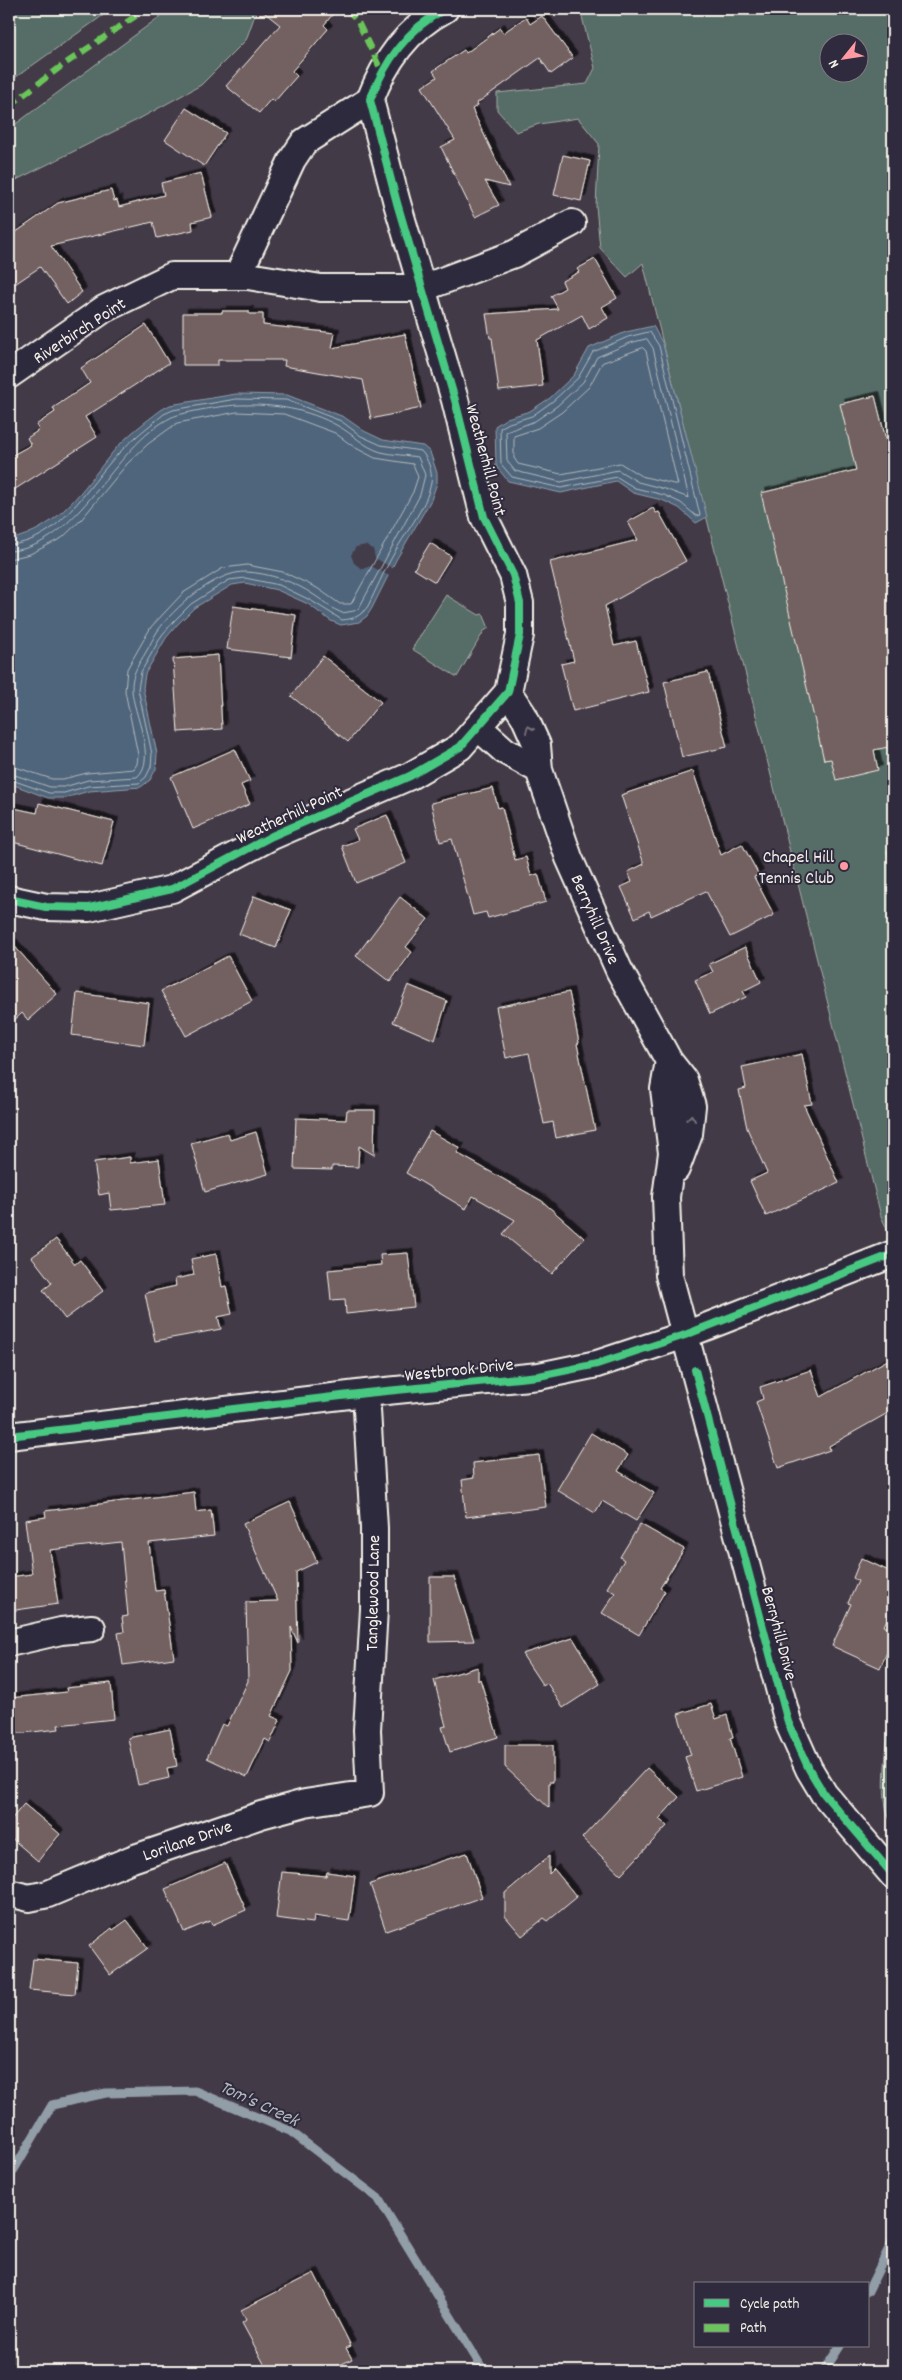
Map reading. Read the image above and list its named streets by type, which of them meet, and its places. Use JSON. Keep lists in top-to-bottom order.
{
  "streets": {
    "street": [
      "Riverbirch Point",
      "Weatherhill Point",
      "Berryhill Drive",
      "Westbrook Drive",
      "Tanglewood Lane",
      "Lorilane Drive"
    ]
  },
  "crossings": [
    ["Riverbirch Point", "Weatherhill Point"],
    ["Weatherhill Point", "Berryhill Drive"],
    ["Berryhill Drive", "Westbrook Drive"],
    ["Westbrook Drive", "Tanglewood Lane"],
    ["Tanglewood Lane", "Lorilane Drive"]
  ],
  "water": ["Tom's Creek"],
  "places": ["Chapel Hill Tennis Club"],
  "legend": ["Cycle path", "Path"],
  "north": "bottom left"
}
